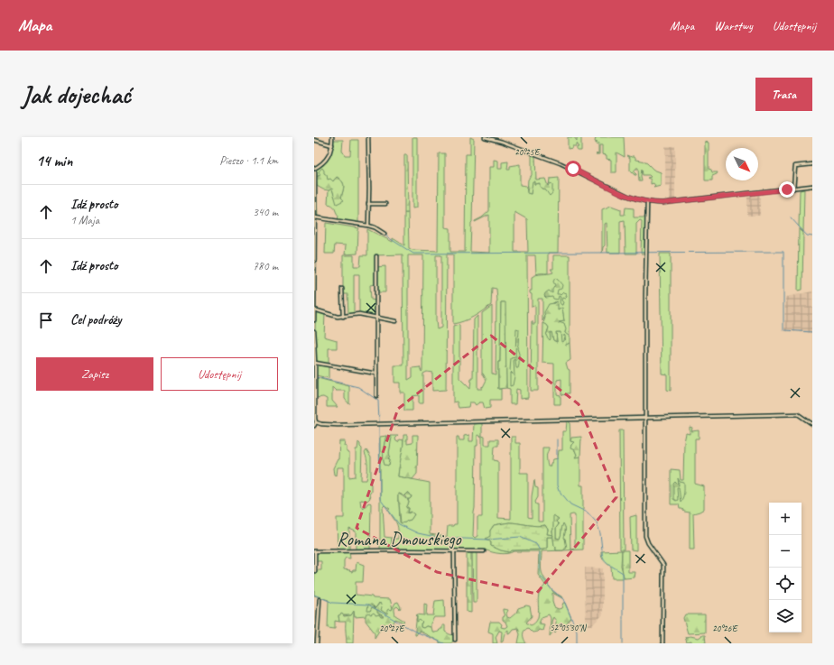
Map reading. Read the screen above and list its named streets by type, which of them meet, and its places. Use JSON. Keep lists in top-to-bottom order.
{
  "streets": {
    "street": ["Romana Dmowskiego"]
  },
  "north": "bottom right",
  "page": {
    "header": "Mapa",
    "nav": ["Mapa", "Warstwy", "Udostępnij"],
    "buttons": [
      "Trasa",
      ["Zapisz", "Udostępnij"]
    ],
    "title": "Jak dojechać",
    "heading": ["14 min", "Pieszo · 1.1 km"],
    "list": [
      ["Idź prosto", "1 Maja", "340 m"],
      ["Idź prosto", "780 m"],
      "Cel podróży"
    ],
    "map_buttons": ["+", "−"]
  },
  "coordinates": [
    "20°25'E",
    "52°05'30\"N",
    "20°27'E",
    "20°26'E"
  ]
}
